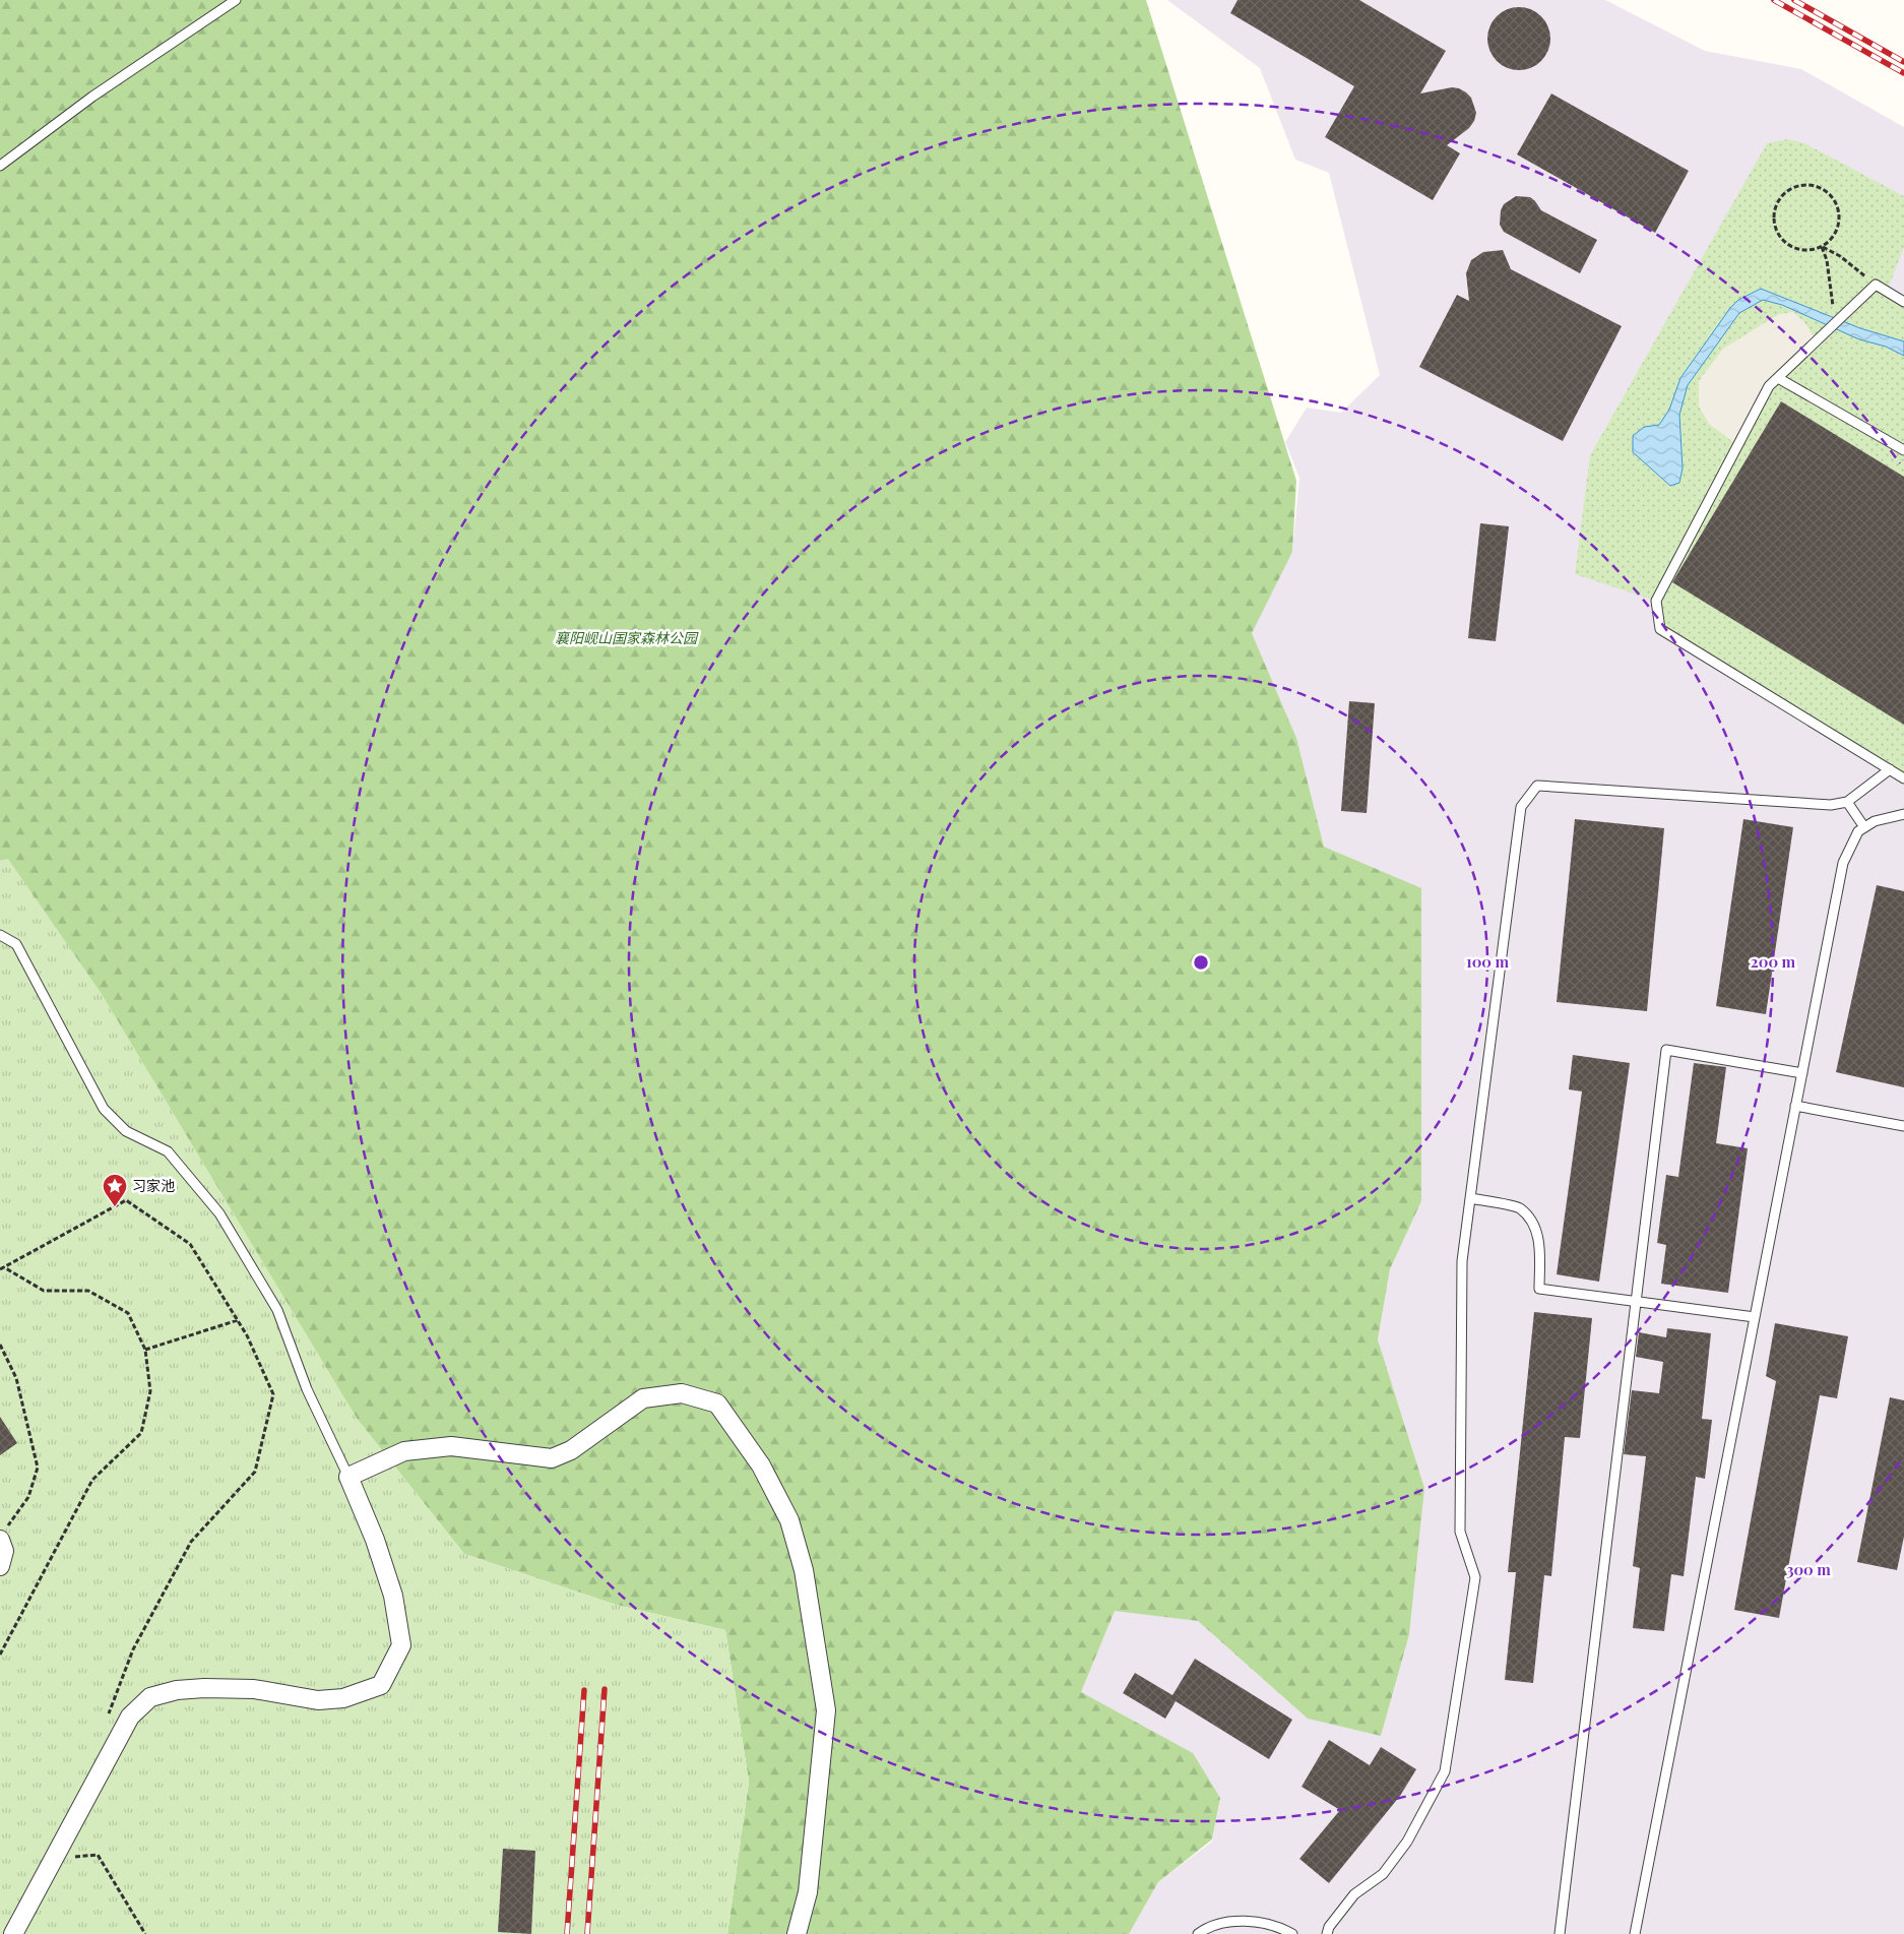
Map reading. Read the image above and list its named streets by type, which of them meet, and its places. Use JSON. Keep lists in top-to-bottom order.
{
  "parks": ["襄阳岘山国家森林公园"],
  "places": {
    "place": ["习家池"]
  },
  "rings": ["100 m", "200 m", "300 m"]
}
